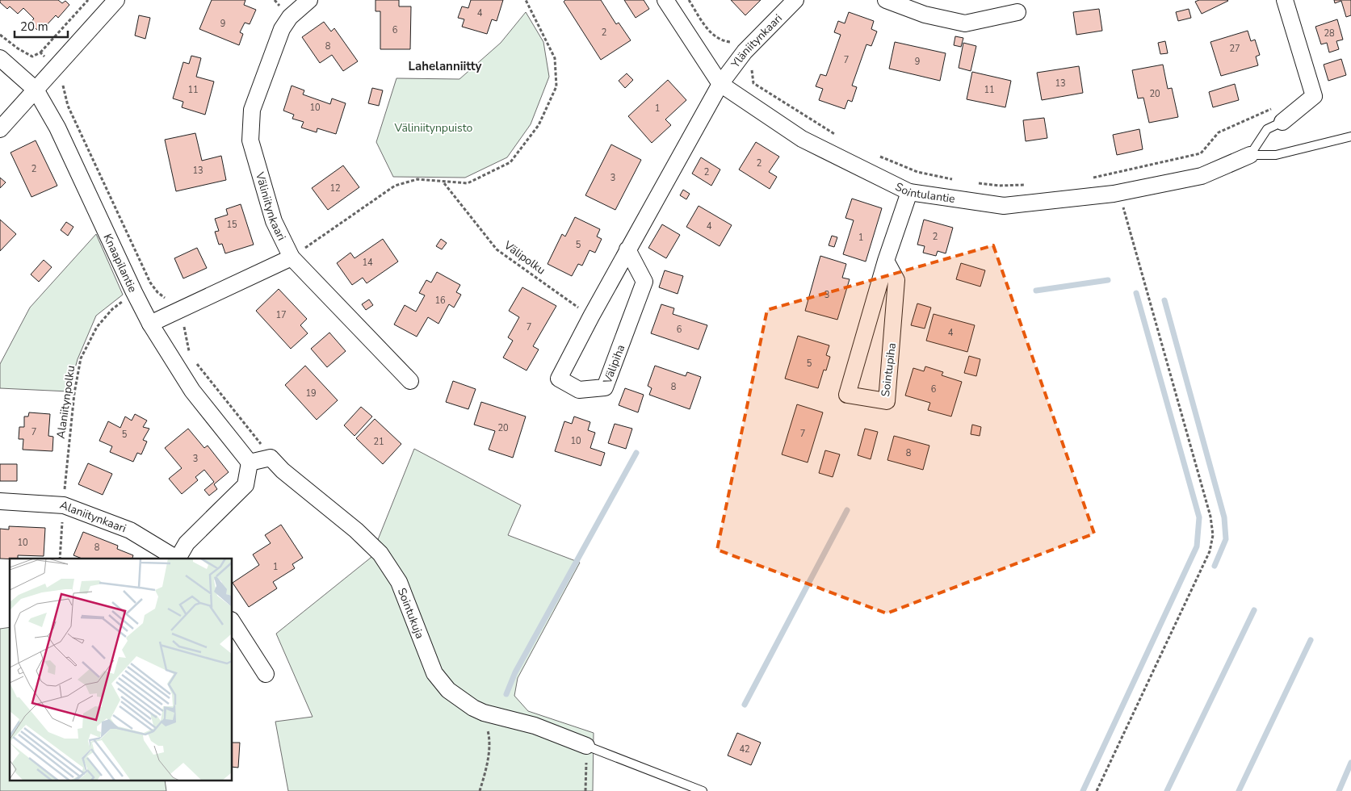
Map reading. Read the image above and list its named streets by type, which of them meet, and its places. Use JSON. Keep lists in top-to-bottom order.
{
  "streets": {
    "street": [
      "Yläniitynkaari",
      "Sointulantie",
      "Väliniitynkaari",
      "Knaapilantie",
      "Välipiha",
      "Sointupiha",
      "Alaniitynkaari",
      "Sointukuja"
    ],
    "path": ["Välipolku", "Alaniitynpolku"]
  },
  "crossings": [
    ["Yläniitynkaari", "Sointulantie"],
    ["Yläniitynkaari", "Välipiha"],
    ["Sointulantie", "Välipiha"],
    ["Sointulantie", "Sointupiha"],
    ["Välipolku", "Välipiha"],
    ["Knaapilantie", "Alaniitynpolku"],
    ["Knaapilantie", "Alaniitynkaari"],
    ["Alaniitynpolku", "Alaniitynkaari"]
  ],
  "districts": ["Lahelanniitty"],
  "parks": ["Väliniitynpuisto"],
  "house_numbers": [
    "4",
    "9",
    "6",
    "2",
    "28",
    "8",
    "27",
    "7",
    "9",
    "13",
    "11",
    "11",
    "20",
    "10",
    "1",
    "2",
    "2",
    "13",
    "2",
    "3",
    "12",
    "15",
    "4",
    "2",
    "1",
    "5",
    "14",
    "3",
    "16",
    "17",
    "7",
    "6",
    "4",
    "5",
    "8",
    "6",
    "19",
    "20",
    "7",
    "7",
    "5",
    "10",
    "21",
    "8",
    "3",
    "10",
    "8",
    "1",
    "42"
  ],
  "scale_bar": "20 m"
}
